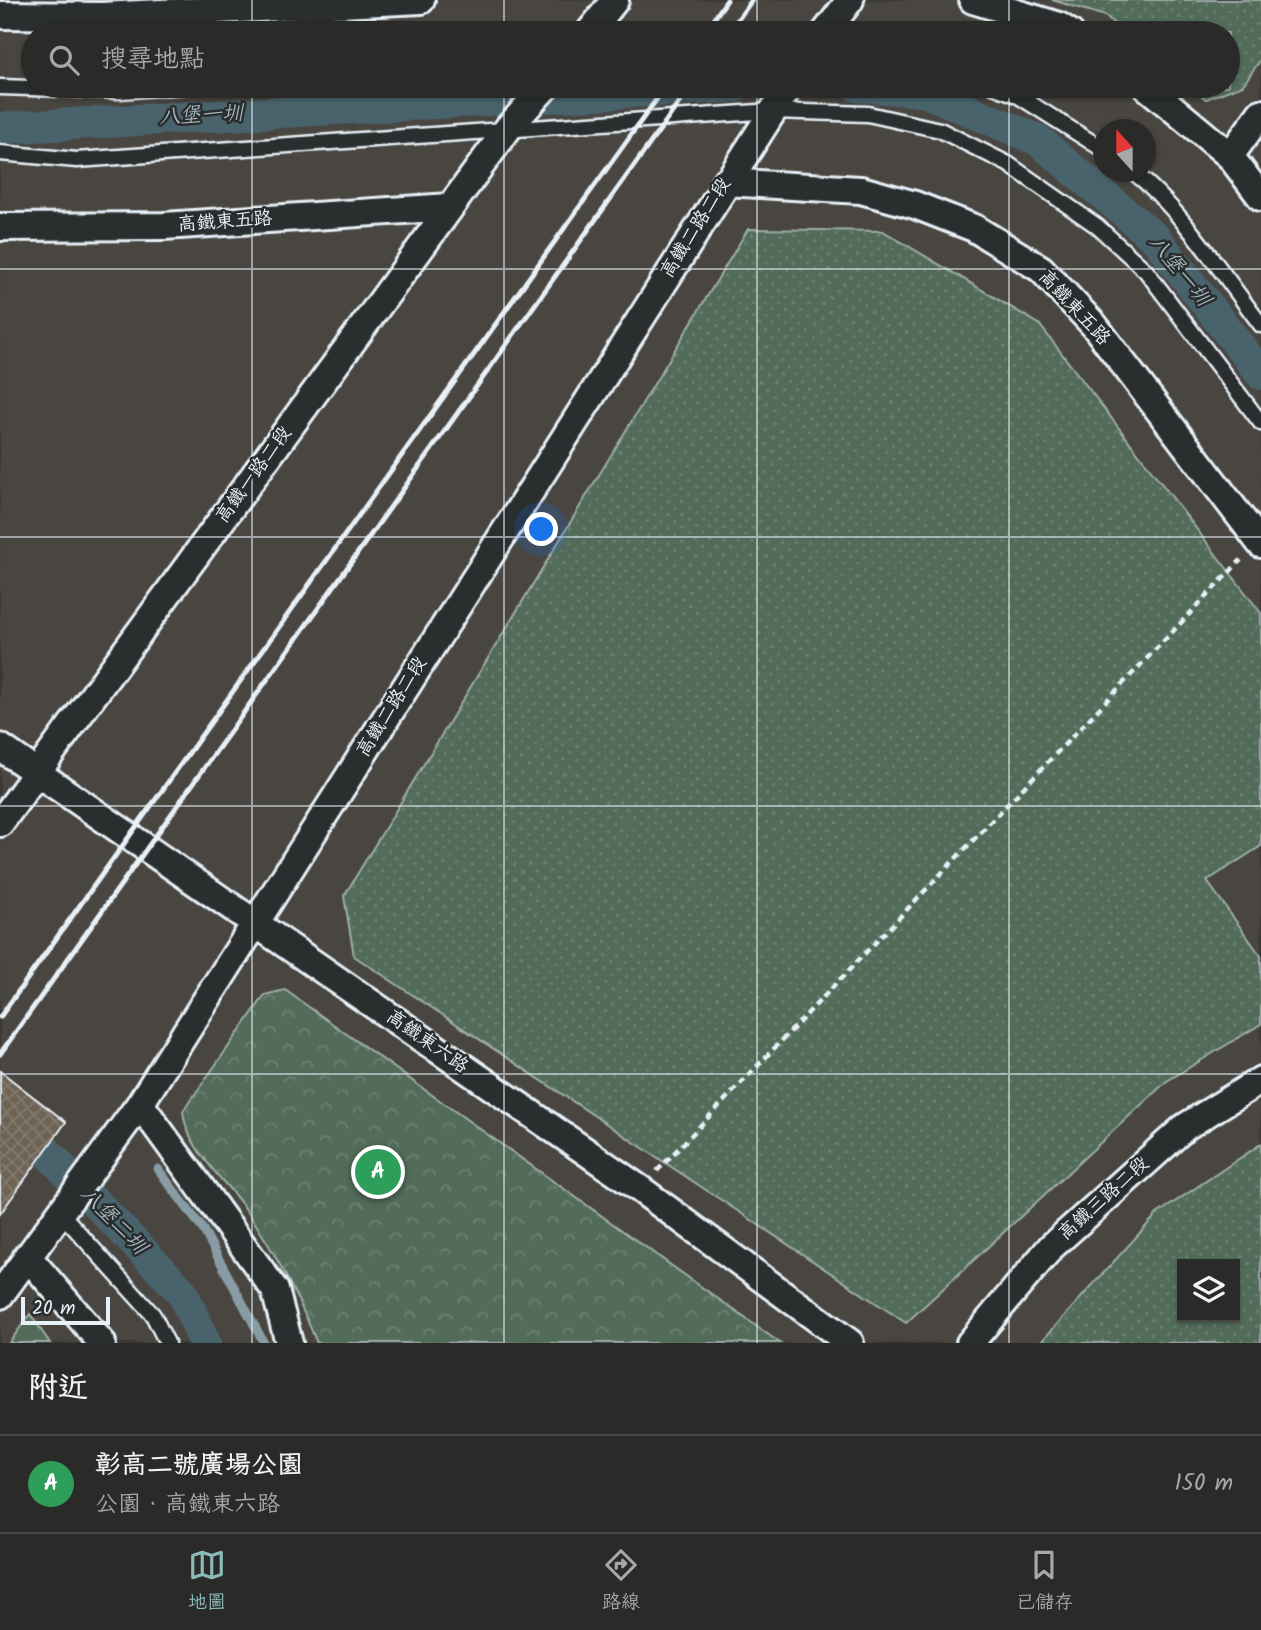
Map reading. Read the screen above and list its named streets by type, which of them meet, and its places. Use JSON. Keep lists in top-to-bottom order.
{
  "streets": {
    "street": [
      "高鐵東五路",
      "高鐵二路二段",
      "高鐵一路二段",
      "高鐵東六路",
      "高鐵三路二段"
    ]
  },
  "crossings": [
    ["高鐵東五路", "高鐵二路二段"],
    ["高鐵東五路", "高鐵一路二段"],
    ["高鐵二路二段", "高鐵東六路"],
    ["高鐵一路二段", "高鐵東六路"]
  ],
  "water": ["八堡一圳", "八堡二圳"],
  "scale_bar": "20 m",
  "north": "top",
  "page": {
    "search": "搜尋地點",
    "pins": "A",
    "scale": "20 m",
    "heading": "附近",
    "list": [
      {
        "mark": "A",
        "name": "彰高二號廣場公園",
        "note": "公園 · 高鐵東六路",
        "value": "150 m"
      }
    ],
    "nav": ["地圖", "路線", "已儲存"]
  }
}
